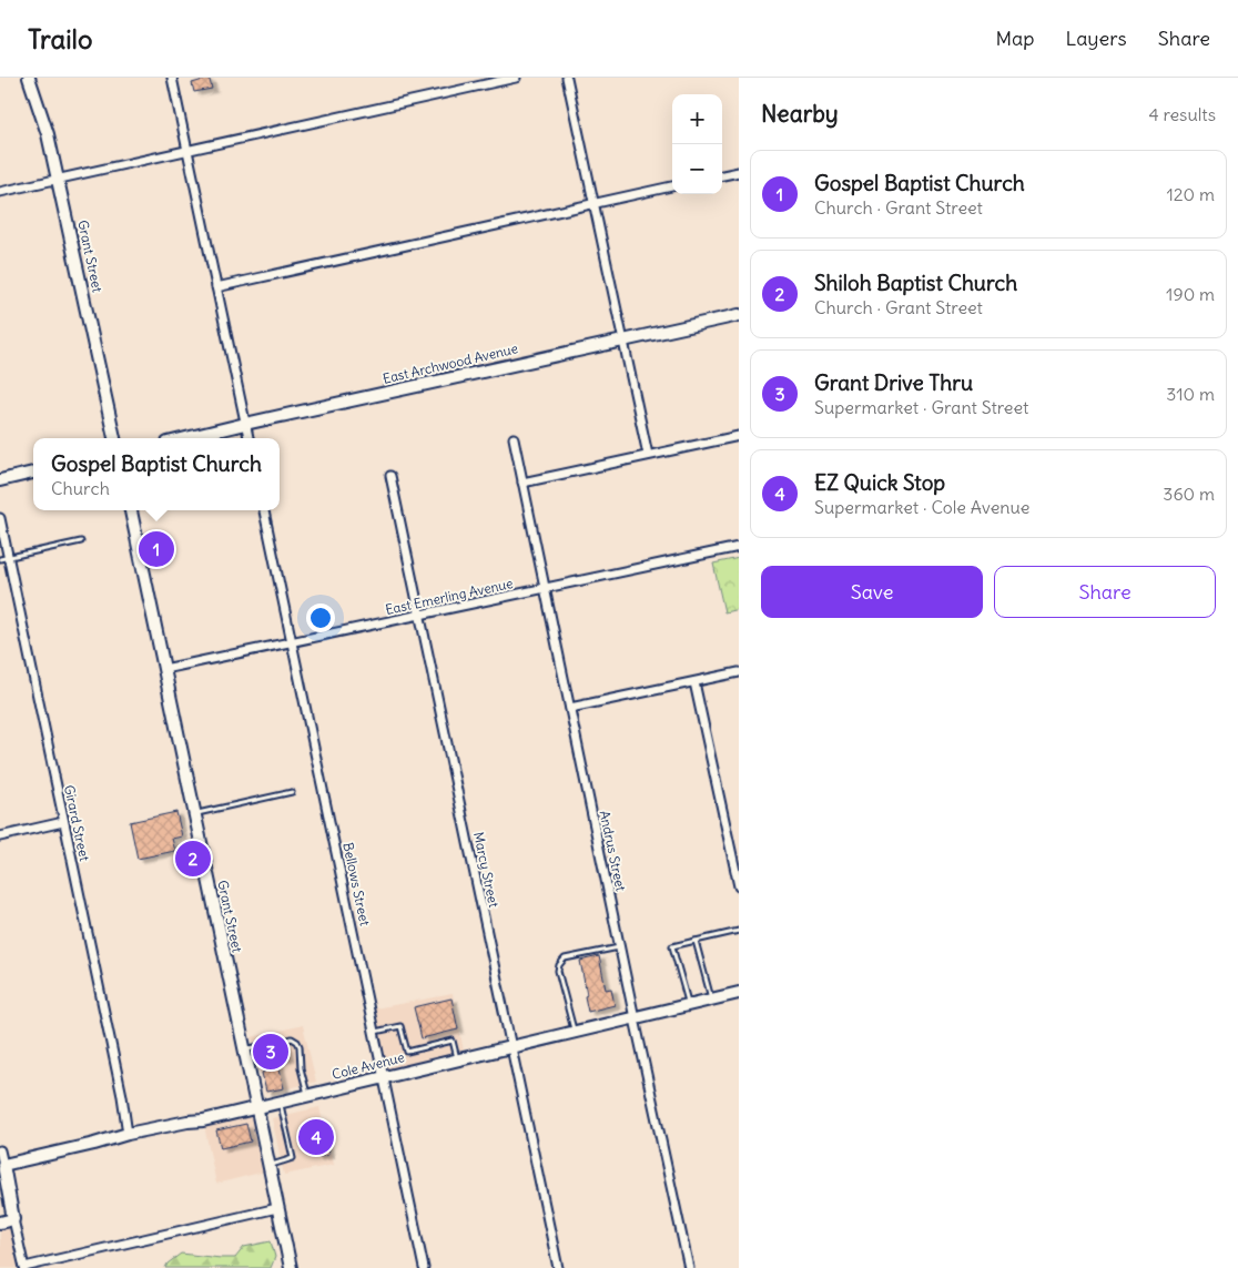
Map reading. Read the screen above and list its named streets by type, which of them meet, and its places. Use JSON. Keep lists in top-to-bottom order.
{
  "streets": {
    "street": [
      "Grant Street",
      "East Archwood Avenue",
      "East Emerling Avenue",
      "Girard Street",
      "Andrus Street",
      "Marcy Street",
      "Bellows Street",
      "Cole Avenue"
    ]
  },
  "crossings": [
    ["Grant Street", "East Emerling Avenue"],
    ["Grant Street", "Cole Avenue"],
    ["East Emerling Avenue", "Andrus Street"],
    ["East Emerling Avenue", "Marcy Street"],
    ["East Emerling Avenue", "Bellows Street"],
    ["Girard Street", "Cole Avenue"],
    ["Andrus Street", "Cole Avenue"],
    ["Marcy Street", "Cole Avenue"],
    ["Bellows Street", "Cole Avenue"]
  ],
  "page": {
    "header": "Trailo",
    "nav": ["Map", "Layers", "Share"],
    "heading": ["Nearby", "4 results"],
    "map_buttons": ["+", "−"],
    "list": [
      {
        "mark": "1",
        "name": "Gospel Baptist Church",
        "note": "Church · Grant Street",
        "value": "120 m"
      },
      {
        "mark": "2",
        "name": "Shiloh Baptist Church",
        "note": "Church · Grant Street",
        "value": "190 m"
      },
      {
        "mark": "3",
        "name": "Grant Drive Thru",
        "note": "Supermarket · Grant Street",
        "value": "310 m"
      },
      {
        "mark": "4",
        "name": "EZ Quick Stop",
        "note": "Supermarket · Cole Avenue",
        "value": "360 m"
      }
    ],
    "popup": ["Gospel Baptist Church", "Church"],
    "pins": [
      "1",
      "2",
      "3",
      "4"
    ],
    "buttons": ["Save", "Share"]
  }
}
